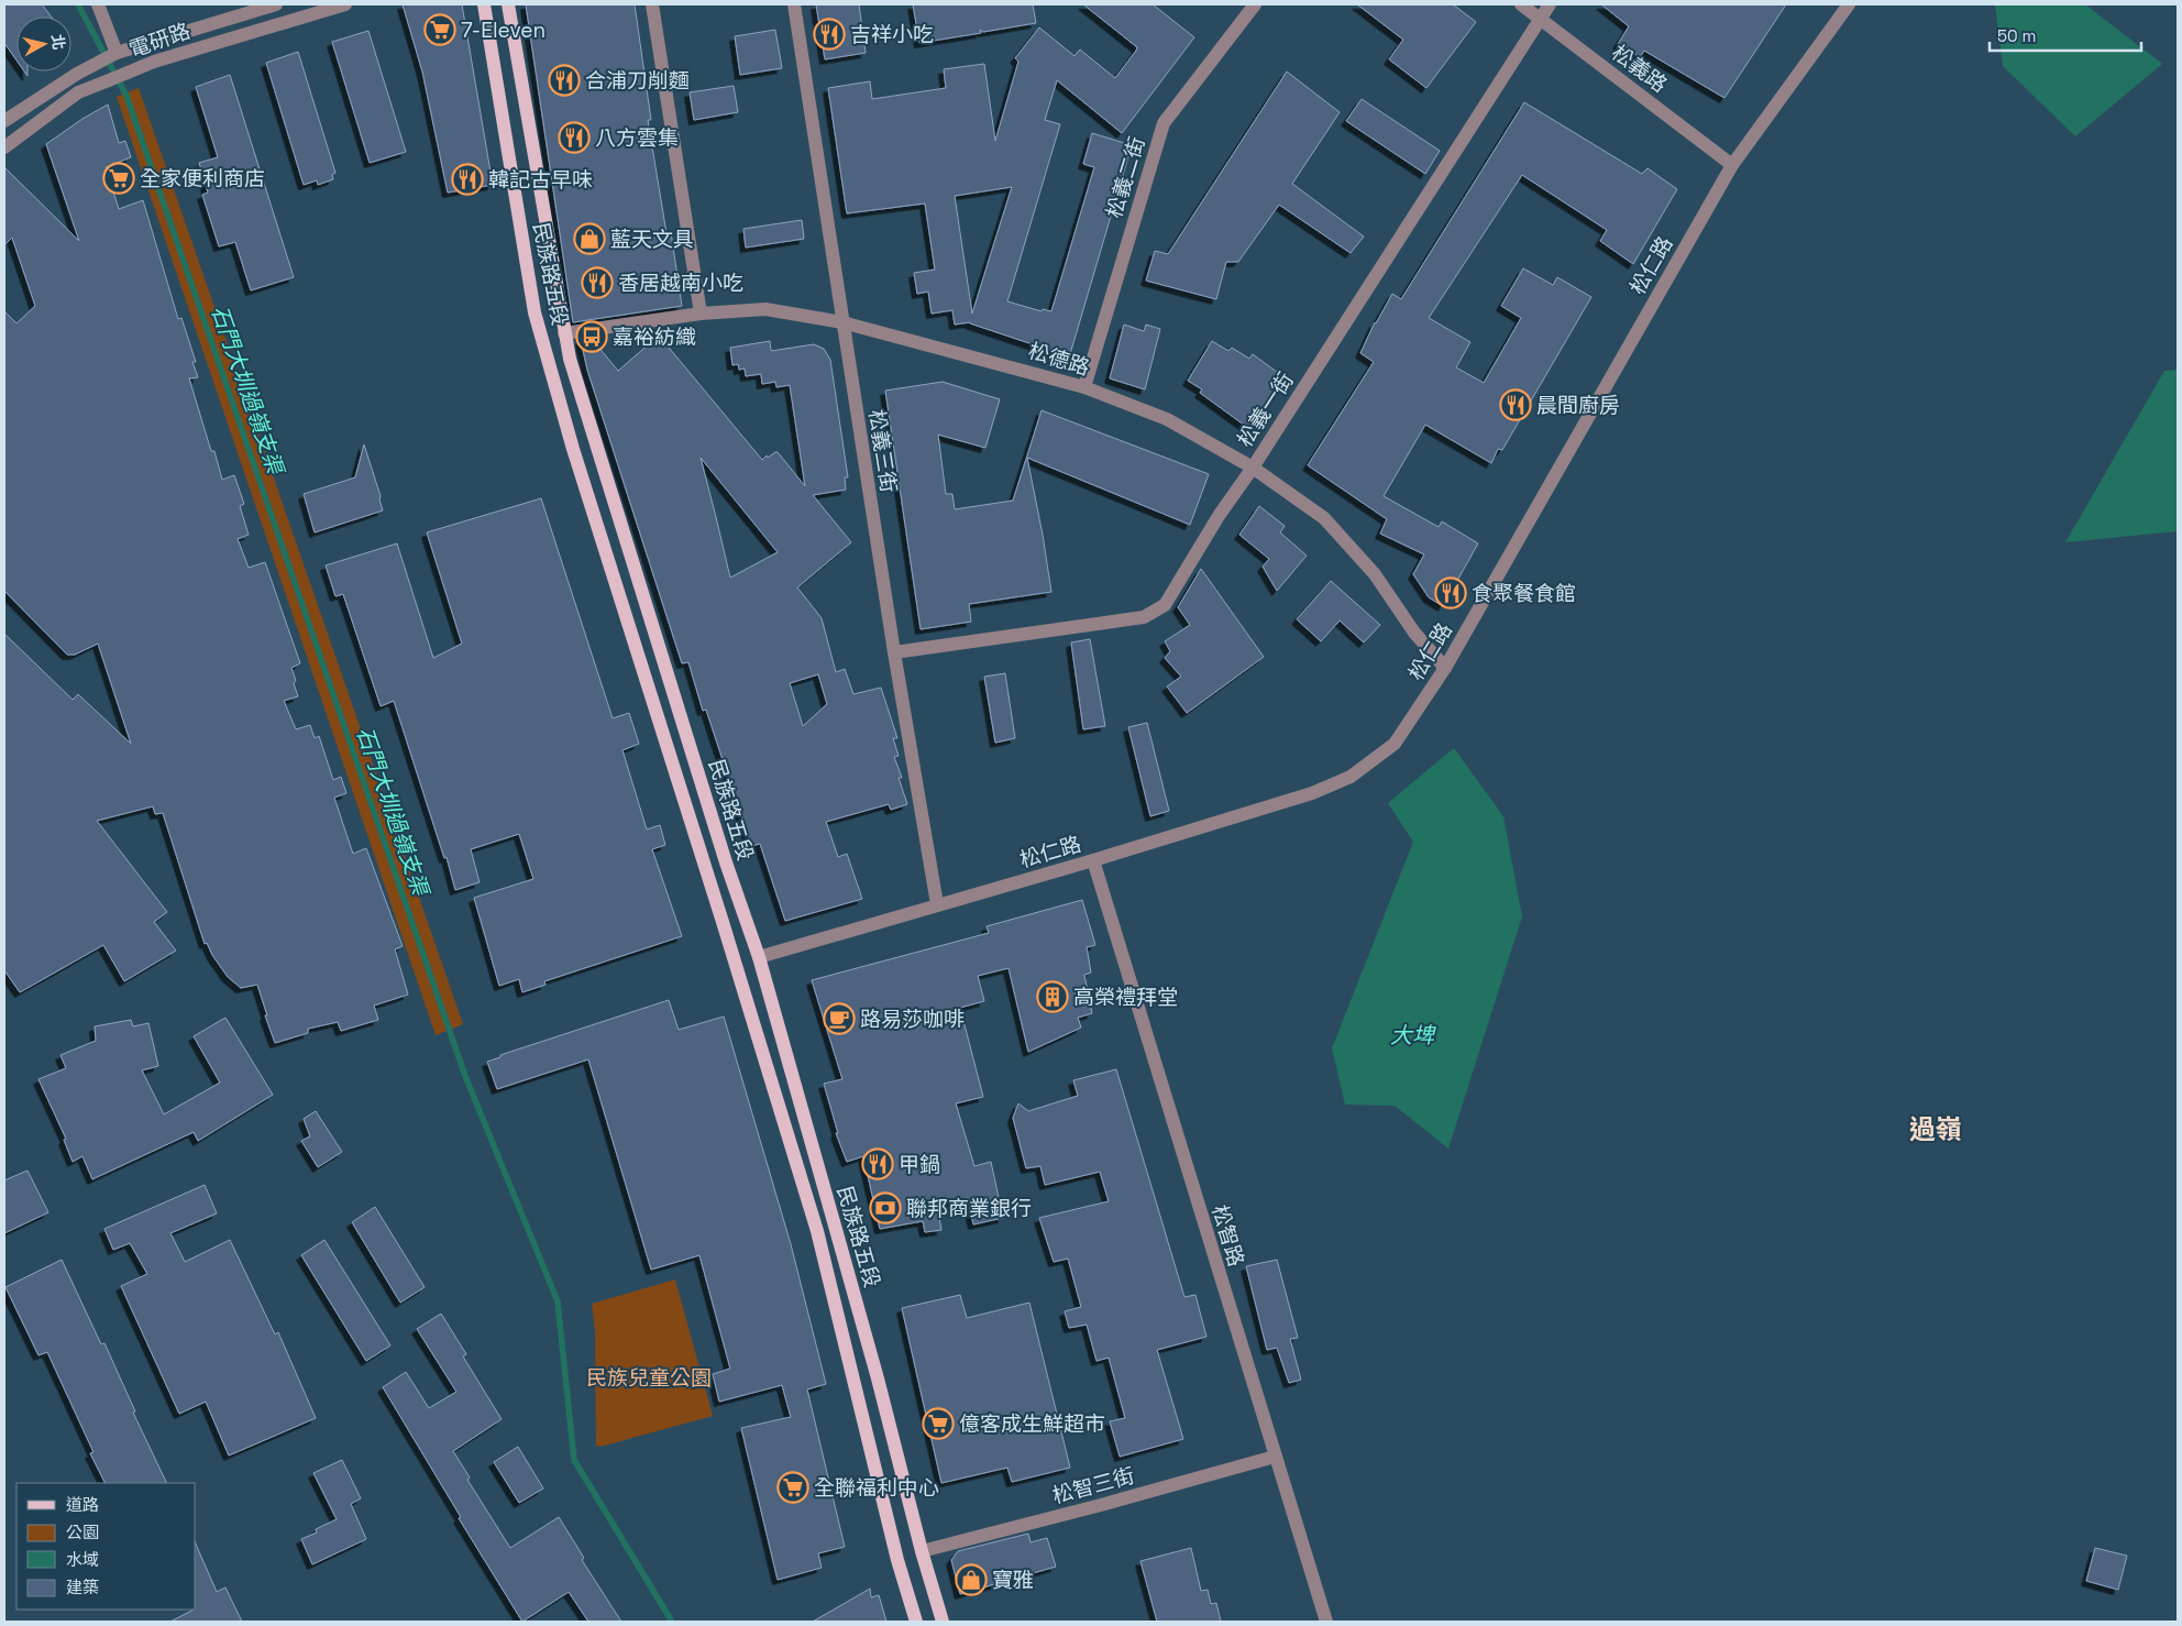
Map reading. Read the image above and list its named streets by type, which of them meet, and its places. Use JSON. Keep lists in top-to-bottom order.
{
  "streets": {
    "main road": ["民族路五段"],
    "street": [
      "電研路",
      "松義路",
      "松義二街",
      "松仁路",
      "松德路",
      "松義一街",
      "松義三街",
      "松智路",
      "松智三街"
    ]
  },
  "crossings": [
    ["松義路", "松仁路"],
    ["松義路", "松義一街"],
    ["松義二街", "松德路"],
    ["松仁路", "民族路五段"],
    ["松仁路", "松德路"],
    ["松仁路", "松義三街"],
    ["松仁路", "松智路"],
    ["民族路五段", "松德路"],
    ["民族路五段", "松智三街"],
    ["松德路", "松義一街"],
    ["松德路", "松義三街"],
    ["松義一街", "松義三街"],
    ["松智路", "松智三街"]
  ],
  "districts": ["過嶺"],
  "water": ["石門大圳過嶺支渠", "大埤"],
  "parks": ["民族兒童公園"],
  "places": {
    "supermarket": [
      "7-Eleven",
      "全家便利商店",
      "億客成生鮮超市",
      "全聯福利中心"
    ],
    "restaurant": [
      "吉祥小吃",
      "合浦刀削麵",
      "八方雲集",
      "韓記古早味",
      "香居越南小吃",
      "晨間廚房",
      "食聚餐食館",
      "甲鍋"
    ],
    "shop": ["藍天文具", "寶雅"],
    "bus stop": ["嘉裕紡織"],
    "building": ["高榮禮拜堂"],
    "cafe": ["路易莎咖啡"],
    "bank": ["聯邦商業銀行"]
  },
  "legend": [
    "道路",
    "公園",
    "水域",
    "建築"
  ],
  "scale_bar": "50 m",
  "north": "right"
}
